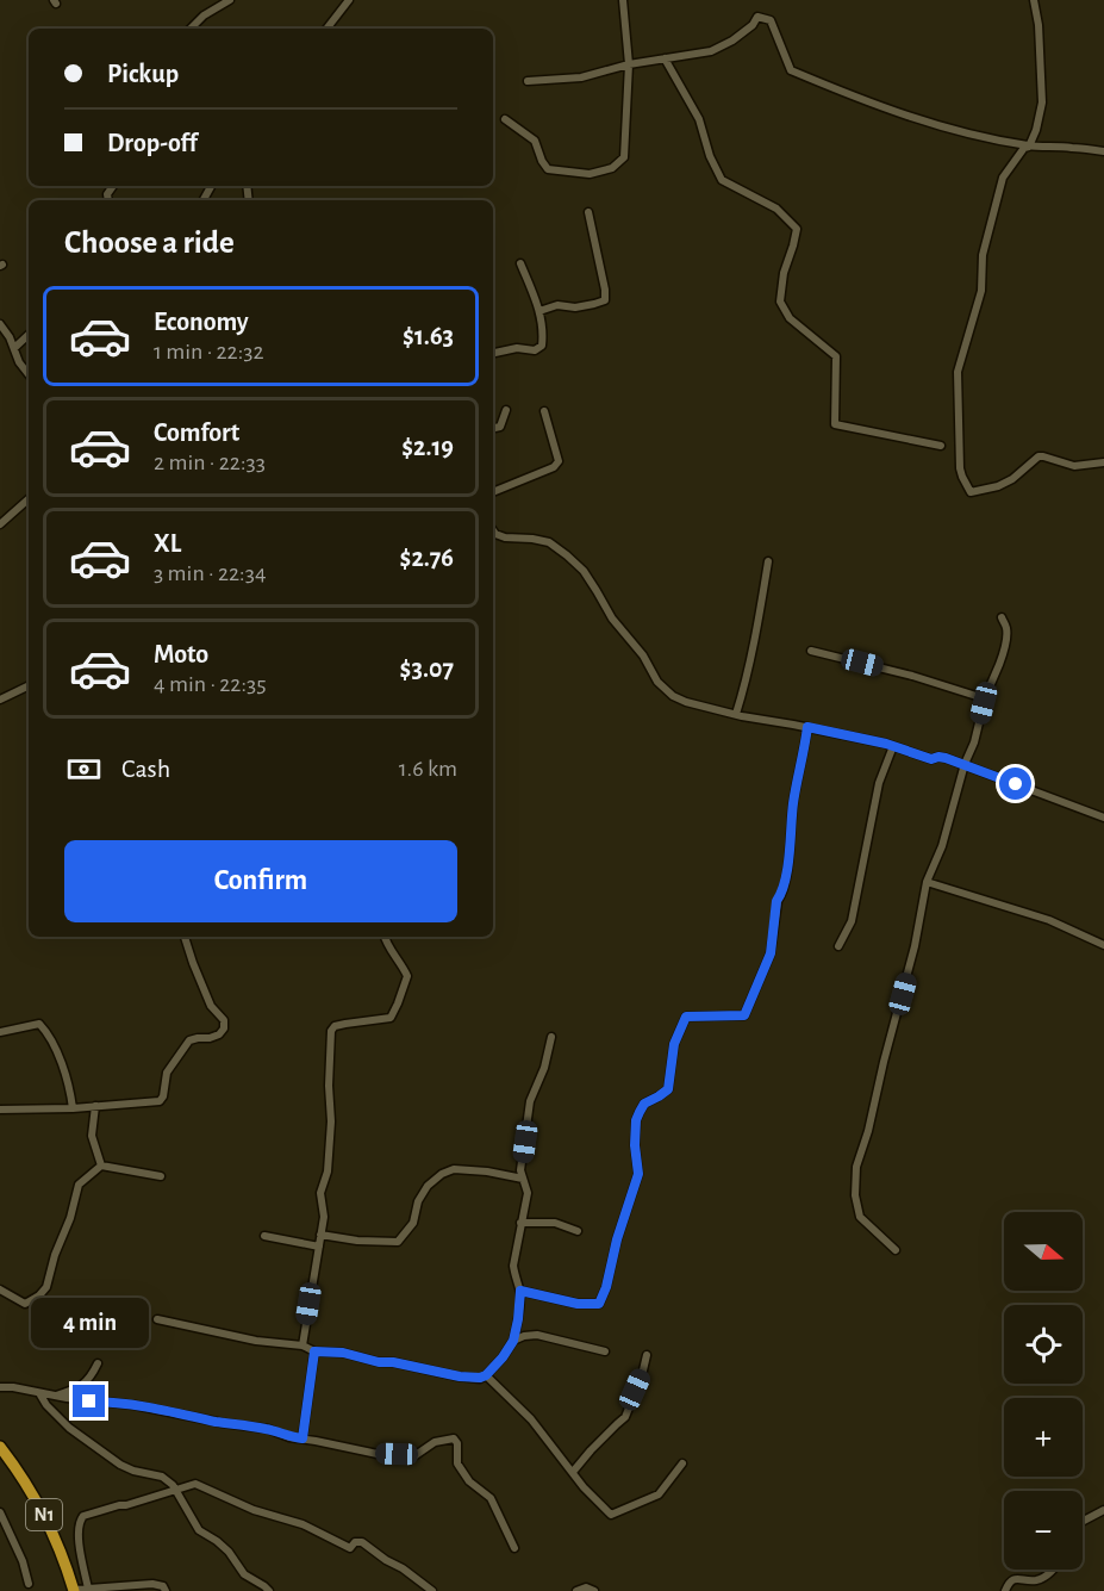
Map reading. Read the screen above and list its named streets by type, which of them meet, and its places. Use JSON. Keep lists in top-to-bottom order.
{
  "streets": {
    "highway": ["N1"]
  },
  "north": "right",
  "page": {
    "banner": ["Pickup", "Drop-off"],
    "heading": "Choose a ride",
    "list": [
      {
        "name": "Economy",
        "note": "1 min · 22:32",
        "value": "$1.63"
      },
      {
        "name": "Comfort",
        "note": "2 min · 22:33",
        "value": "$2.19"
      },
      {
        "name": "XL",
        "note": "3 min · 22:34",
        "value": "$2.76"
      },
      {
        "name": "Moto",
        "note": "4 min · 22:35",
        "value": "$3.07"
      }
    ],
    "pay": ["Cash", "1.6 km"],
    "buttons": "Confirm",
    "map_buttons": ["+", "−"],
    "bubble": "4 min"
  }
}
